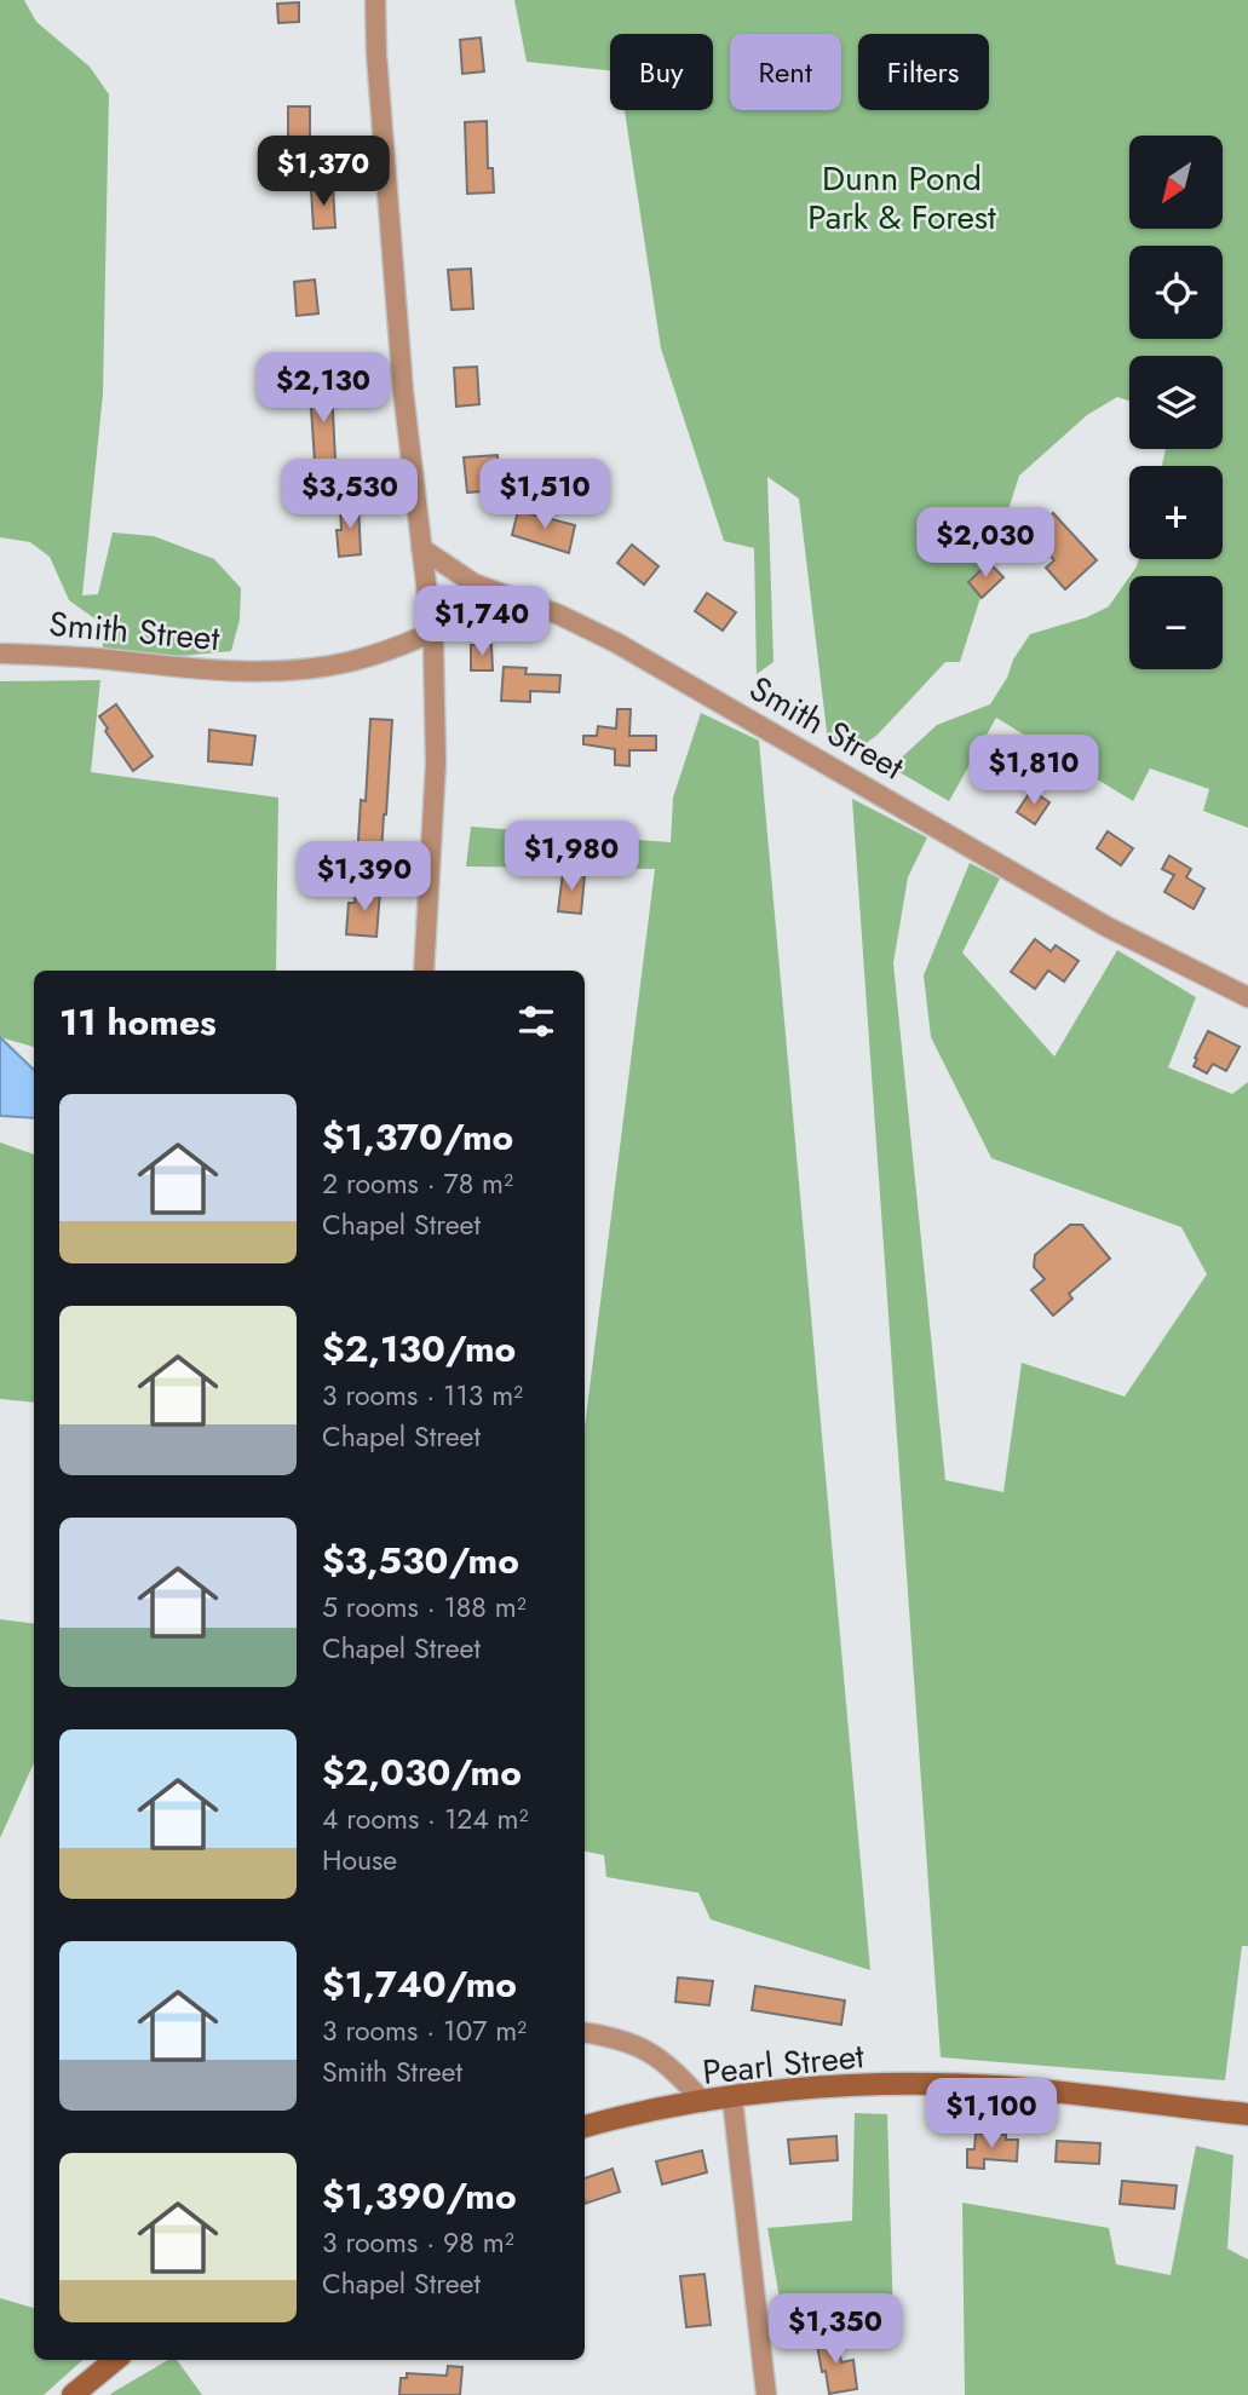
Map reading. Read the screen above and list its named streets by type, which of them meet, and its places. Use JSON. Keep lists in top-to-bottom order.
{
  "streets": {
    "main road": ["Pearl Street"],
    "street": ["Smith Street"]
  },
  "parks": ["Dunn Pond Park & Forest"],
  "north": "bottom left",
  "page": {
    "chip": ["Buy", "Rent", "Filters"],
    "map_buttons": ["+", "−"],
    "price": [
      "$1,370",
      "$2,130",
      "$3,530",
      "$1,510",
      "$2,030",
      "$1,740",
      "$1,810",
      "$1,980",
      "$1,390",
      "$1,100",
      "$1,350"
    ],
    "heading": "11 homes",
    "list": [
      {
        "name": "$1,370/mo",
        "note": "2 rooms · 78 m² · Chapel Street"
      },
      {
        "name": "$2,130/mo",
        "note": "3 rooms · 113 m² · Chapel Street"
      },
      {
        "name": "$3,530/mo",
        "note": "5 rooms · 188 m² · Chapel Street"
      },
      {
        "name": "$2,030/mo",
        "note": "4 rooms · 124 m² · House"
      },
      {
        "name": "$1,740/mo",
        "note": "3 rooms · 107 m² · Smith Street"
      },
      {
        "name": "$1,390/mo",
        "note": "3 rooms · 98 m² · Chapel Street"
      }
    ]
  }
}
